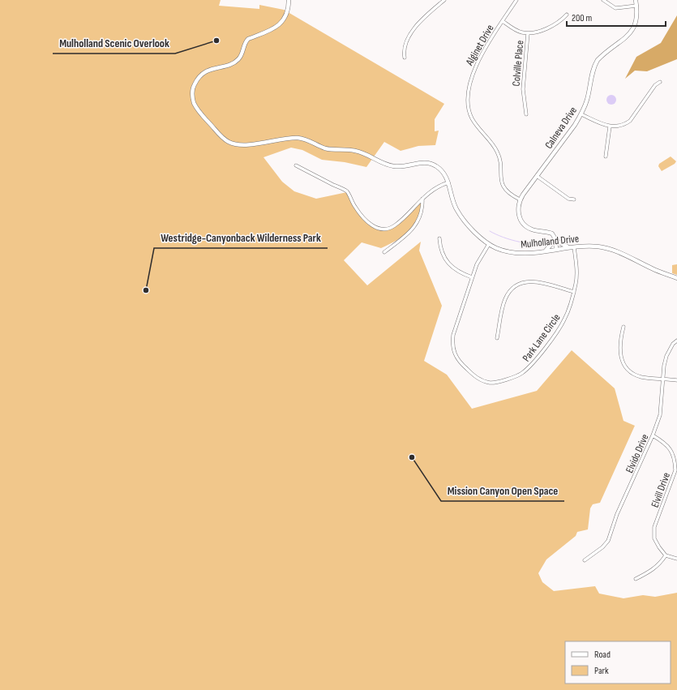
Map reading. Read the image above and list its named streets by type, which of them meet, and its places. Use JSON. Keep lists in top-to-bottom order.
{
  "streets": {
    "main road": ["Calneva Drive", "Mulholland Drive"],
    "street": [
      "Alginet Drive",
      "Colville Place",
      "Park Lane Circle",
      "Elvido Drive",
      "Elvill Drive"
    ]
  },
  "crossings": [
    ["Alginet Drive", "Calneva Drive"],
    ["Mulholland Drive", "Park Lane Circle"],
    ["Elvido Drive", "Elvill Drive"]
  ],
  "places": ["Mulholland Scenic Overlook", "Westridge-Canyonback Wilderness Park", "Mission Canyon Open Space"],
  "legend": ["Road", "Park"],
  "scale_bar": "200 m"
}
